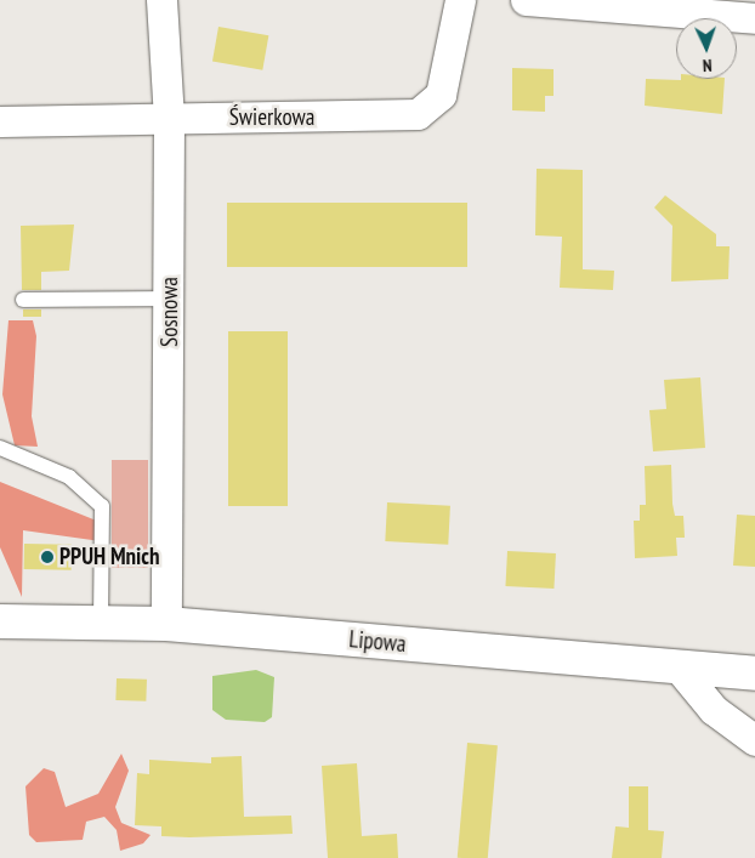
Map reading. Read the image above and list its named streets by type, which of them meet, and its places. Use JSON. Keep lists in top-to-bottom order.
{
  "streets": {
    "street": ["Świerkowa", "Sosnowa", "Lipowa"]
  },
  "crossings": [
    ["Świerkowa", "Sosnowa"],
    ["Sosnowa", "Lipowa"]
  ],
  "places": ["PPUH Mnich"],
  "north": "bottom"
}
